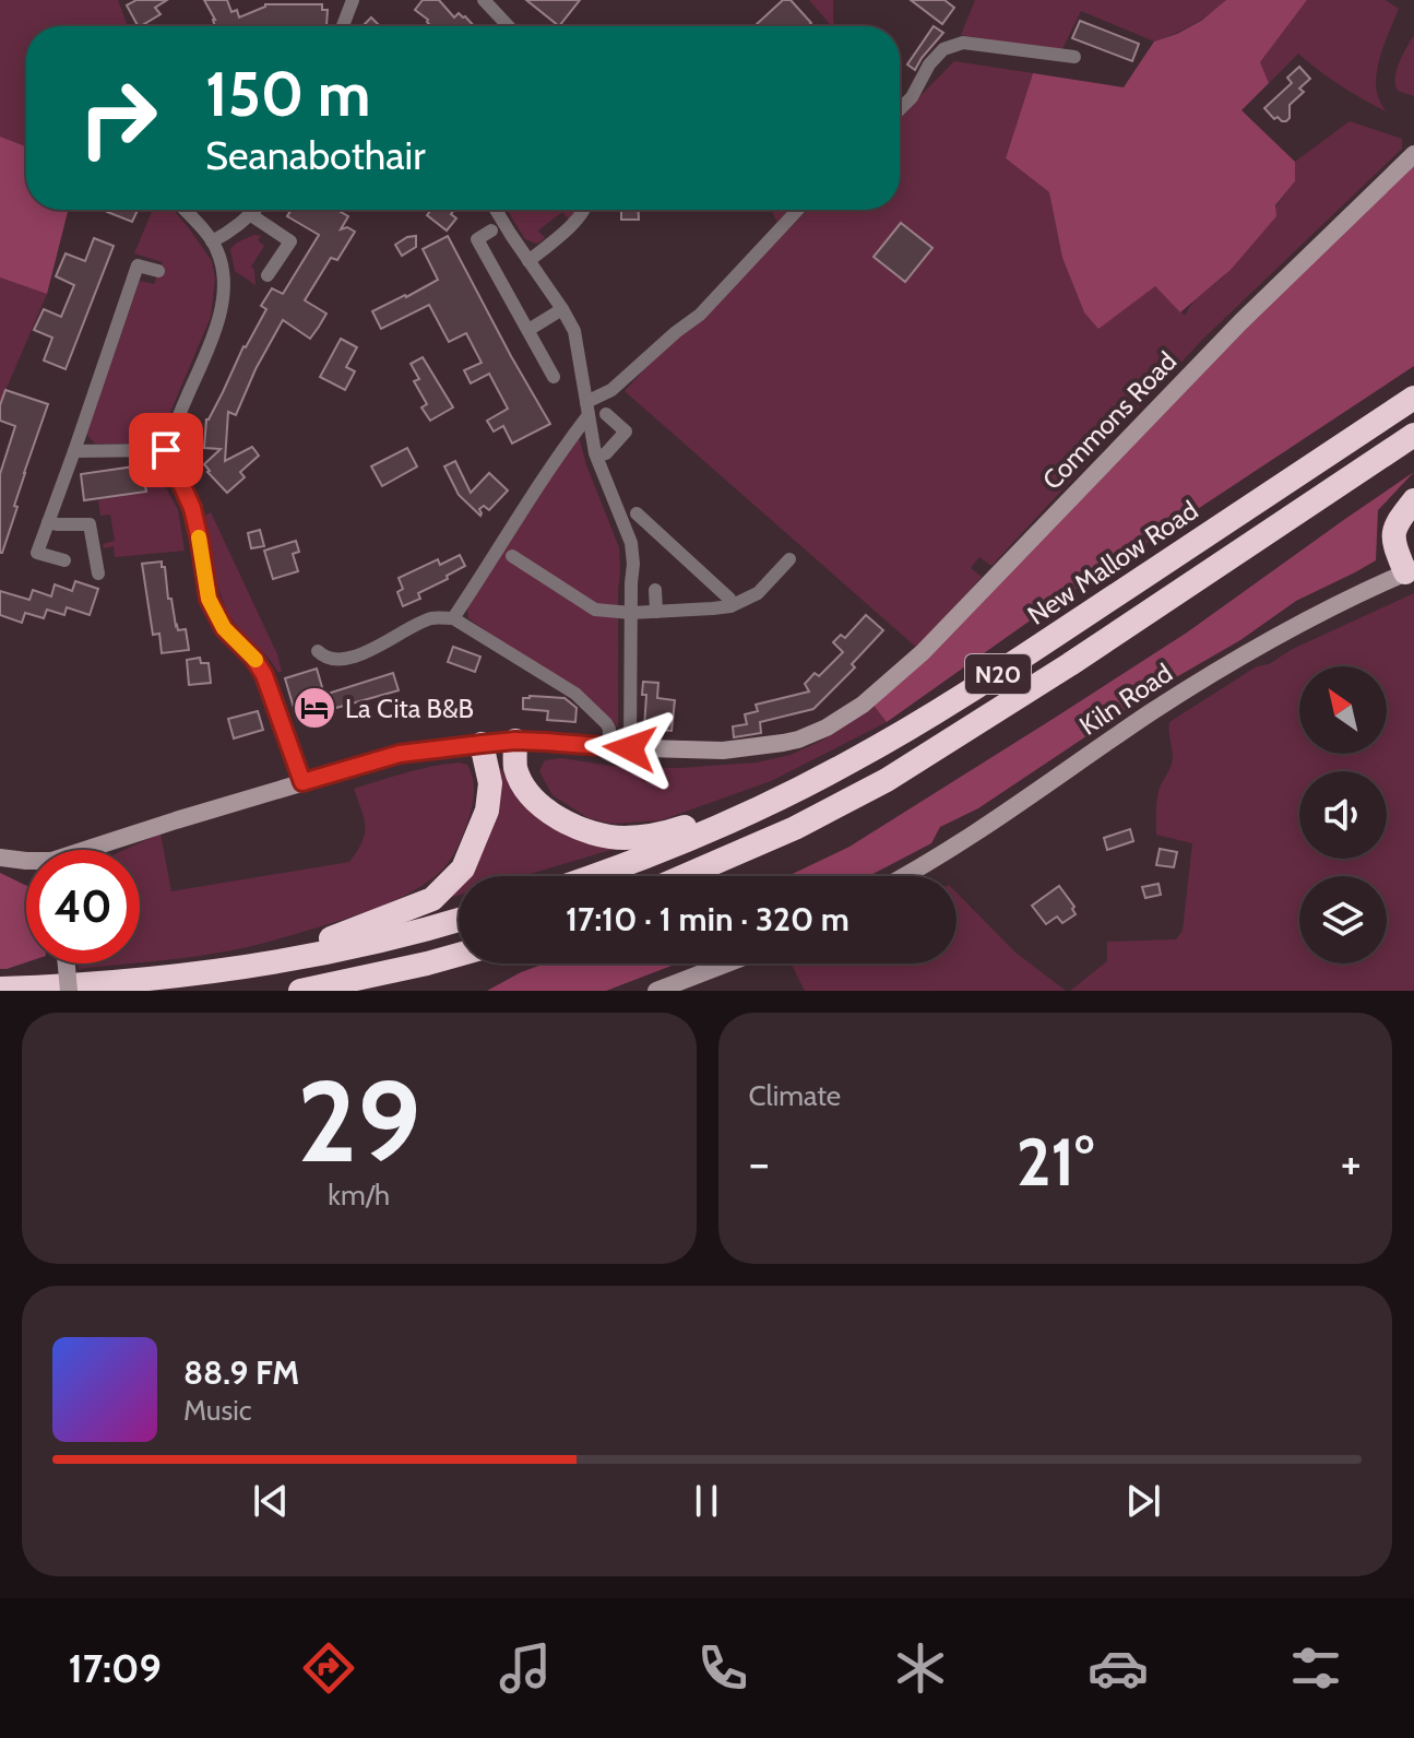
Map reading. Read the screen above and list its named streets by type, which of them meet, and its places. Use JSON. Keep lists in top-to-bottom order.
{
  "streets": {
    "highway": ["New Mallow Road", "N20"],
    "street": ["Commons Road", "Kiln Road"]
  },
  "crossings": [
    ["Commons Road", "N20"],
    ["New Mallow Road", "N20"]
  ],
  "places": {
    "hotel": ["La Cita B&B"]
  },
  "north": "top left",
  "page": {
    "turn": ["150 m", "Seanabothair"],
    "limit": "40",
    "trip": "17:10 · 1 min · 320 m",
    "tile": [
      ["29", "km/h"],
      "Climate"
    ],
    "heat": ["−", "21°", "+"],
    "song": ["88.9 FM", "Music"],
    "tabs": "17:09"
  }
}
